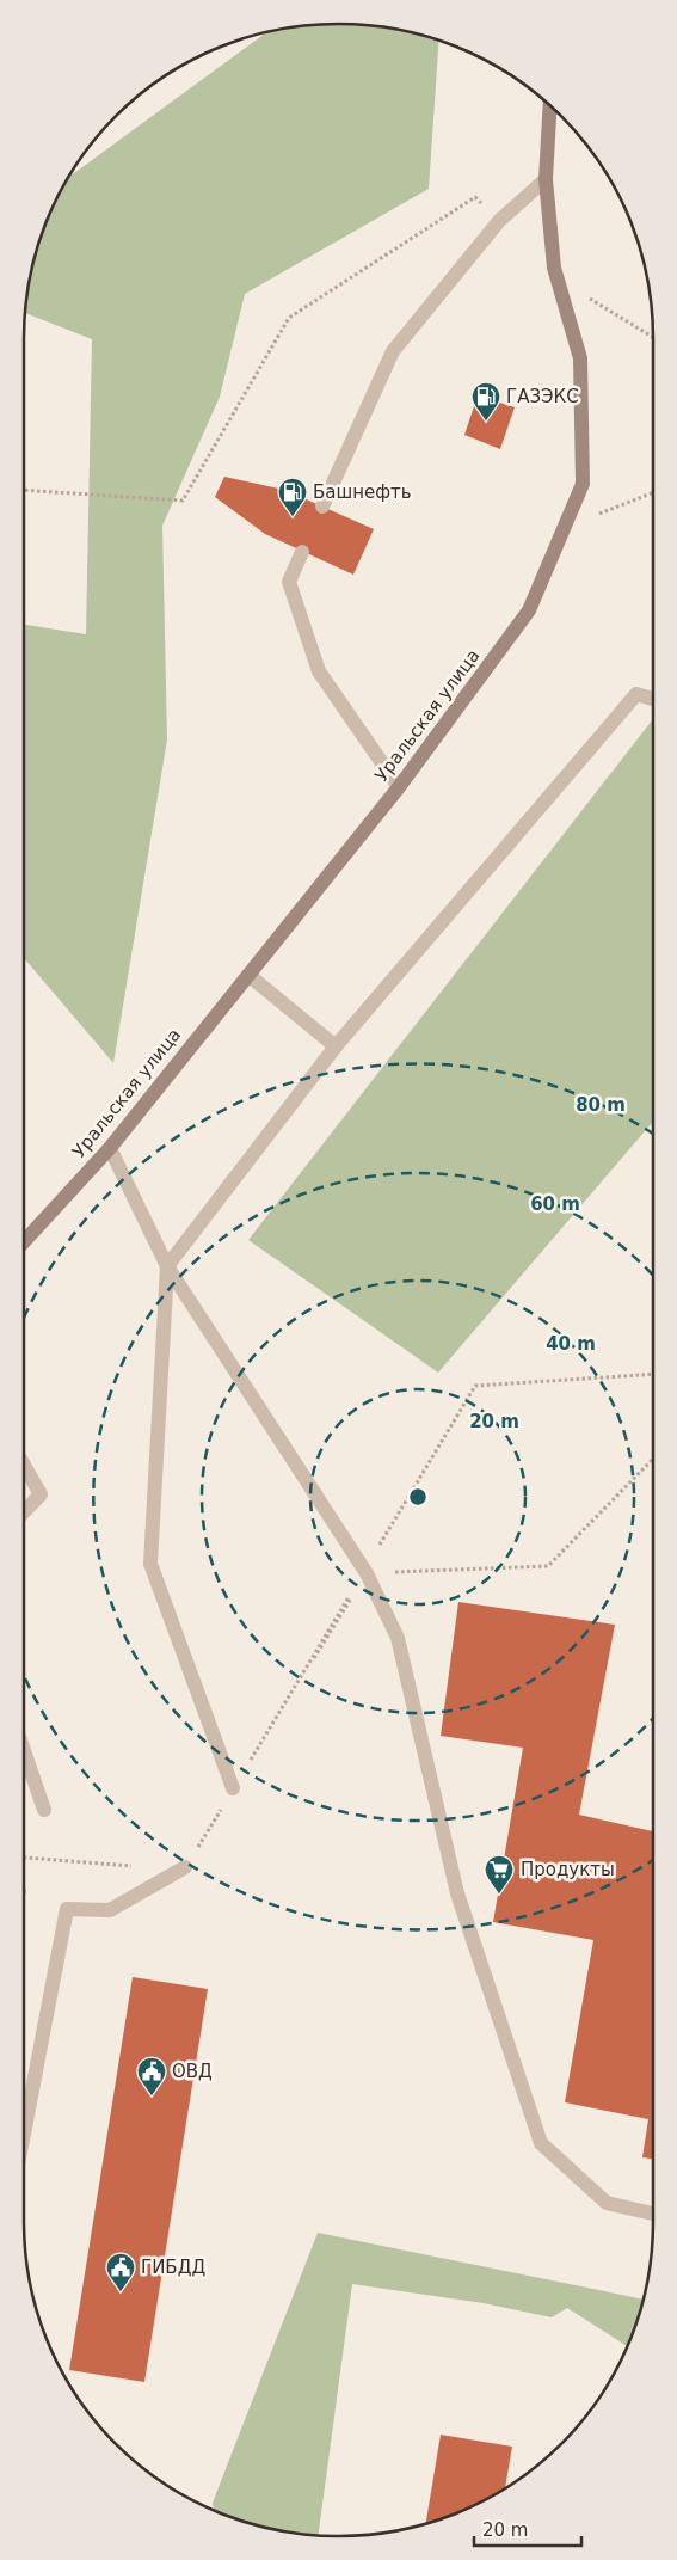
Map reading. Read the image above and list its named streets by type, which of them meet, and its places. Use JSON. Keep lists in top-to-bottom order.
{
  "streets": {
    "street": ["Уральская улица"]
  },
  "places": {
    "fuel station": ["ГАЗЭКС", "Башнефть"],
    "supermarket": ["Продукты"],
    "public building": ["ОВД", "ГИБДД"]
  },
  "scale_bar": "20 m",
  "rings": [
    "80 m",
    "60 m",
    "40 m",
    "20 m"
  ]
}
